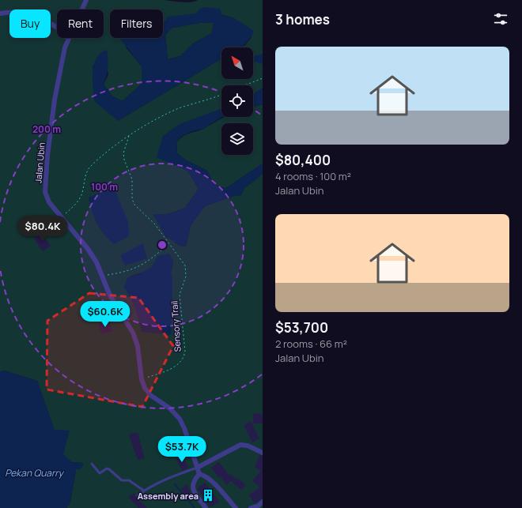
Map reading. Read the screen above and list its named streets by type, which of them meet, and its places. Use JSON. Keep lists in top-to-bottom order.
{
  "streets": {
    "street": ["Jalan Ubin"],
    "path": ["Sensory Trail"]
  },
  "crossings": [
    ["Jalan Ubin", "Sensory Trail"]
  ],
  "water": ["Pekan Quarry"],
  "places": {
    "building": ["Assembly area"]
  },
  "north": "top left",
  "page": {
    "heading": "3 homes",
    "chip": ["Buy", "Rent", "Filters"],
    "list": [
      {
        "name": "$80,400",
        "note": "4 rooms · 100 m² · Jalan Ubin"
      },
      {
        "name": "$53,700",
        "note": "2 rooms · 66 m² · Jalan Ubin"
      }
    ],
    "price": ["$80.4K", "$60.6K", "$53.7K"]
  },
  "rings": ["200 m", "100 m"]
}
